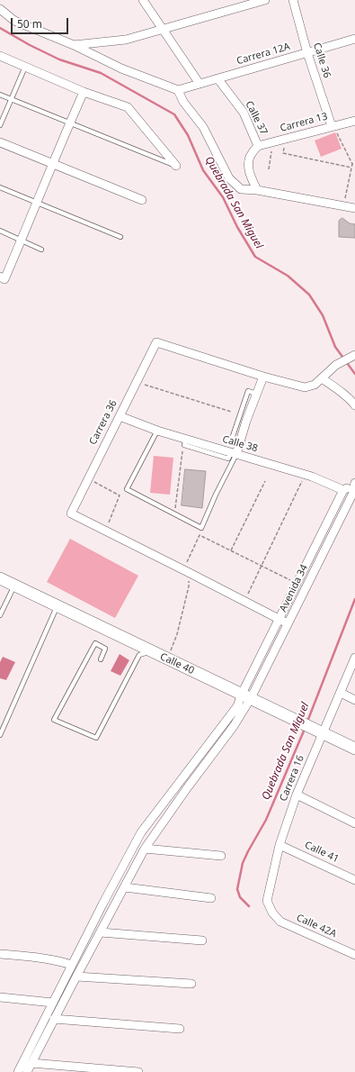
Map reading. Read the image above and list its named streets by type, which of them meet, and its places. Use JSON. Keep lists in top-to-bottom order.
{
  "streets": {
    "main road": ["Calle 40"],
    "street": [
      "Carrera 12A",
      "Calle 36",
      "Calle 37",
      "Carrera 13",
      "Carrera 36",
      "Calle 38",
      "Avenida 34",
      "Carrera 16",
      "Calle 41",
      "Calle 42A"
    ]
  },
  "crossings": [
    ["Carrera 12A", "Calle 36"],
    ["Carrera 12A", "Calle 37"],
    ["Calle 36", "Carrera 13"],
    ["Calle 37", "Carrera 13"],
    ["Carrera 36", "Calle 38"],
    ["Calle 38", "Avenida 34"],
    ["Avenida 34", "Calle 40"],
    ["Calle 40", "Carrera 16"],
    ["Carrera 16", "Calle 41"],
    ["Carrera 16", "Calle 42A"]
  ],
  "water": ["Quebrada San Miguel"],
  "scale_bar": "50 m"
}
